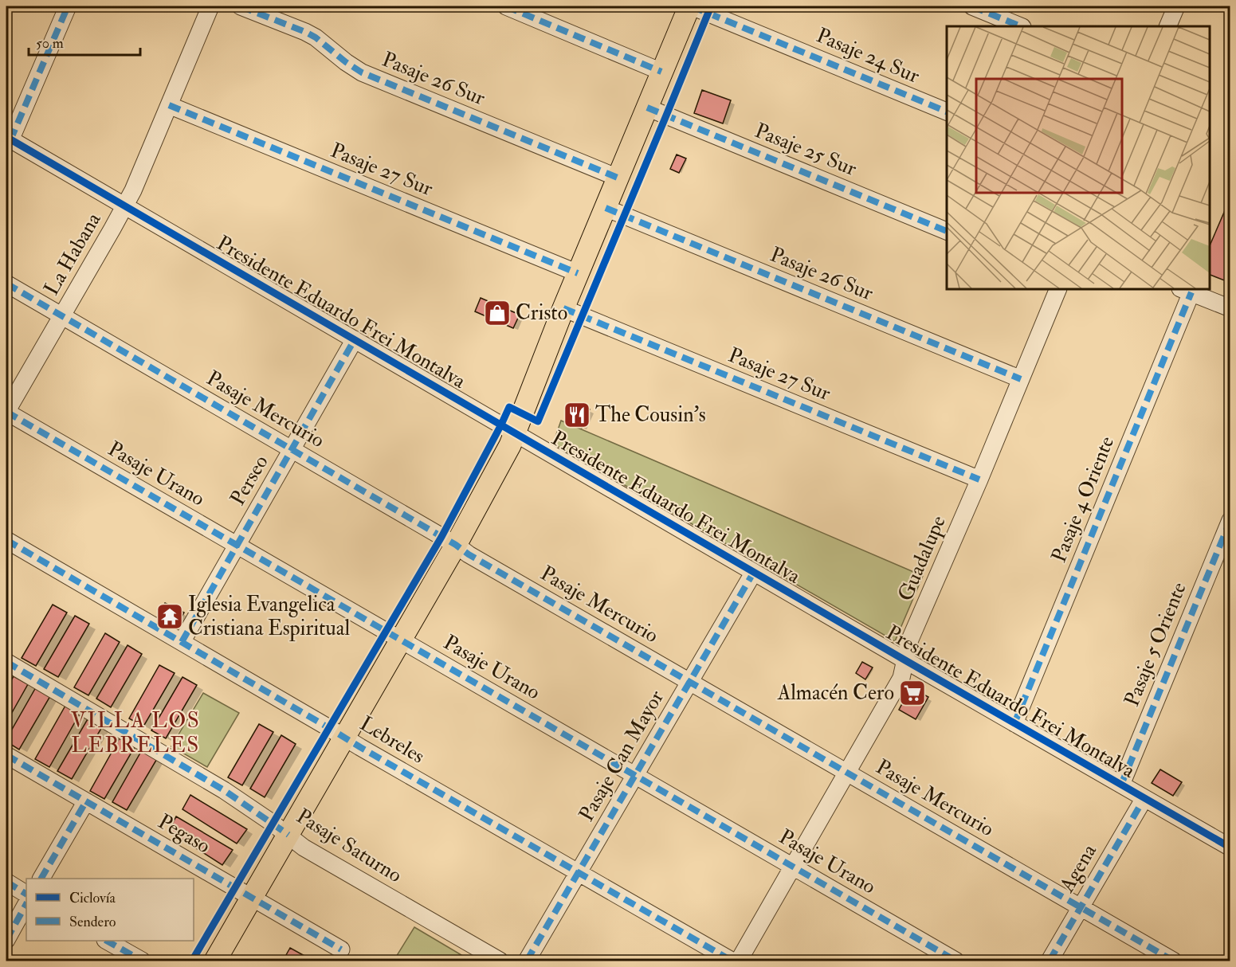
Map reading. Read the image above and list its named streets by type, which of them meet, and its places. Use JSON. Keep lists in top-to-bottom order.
{
  "streets": {
    "street": [
      "Pasaje 24 Sur",
      "Pasaje 26 Sur",
      "Pasaje 25 Sur",
      "Pasaje 27 Sur",
      "La Habana",
      "Presidente Eduardo Frei Montalva",
      "Pasaje Mercurio",
      "Pasaje Urano",
      "Perseo",
      "Pasaje 4 Oriente",
      "Guadalupe",
      "Pasaje 5 Oriente",
      "Lebreles",
      "Pasaje Can Mayor",
      "Pegaso",
      "Pasaje Saturno",
      "Agena"
    ]
  },
  "crossings": [
    ["Pasaje 26 Sur", "Guadalupe"],
    ["Pasaje 27 Sur", "La Habana"],
    ["Pasaje 27 Sur", "Guadalupe"],
    ["La Habana", "Presidente Eduardo Frei Montalva"],
    ["La Habana", "Pasaje Mercurio"],
    ["La Habana", "Pasaje Urano"],
    ["Presidente Eduardo Frei Montalva", "Perseo"],
    ["Presidente Eduardo Frei Montalva", "Pasaje 4 Oriente"],
    ["Presidente Eduardo Frei Montalva", "Guadalupe"],
    ["Presidente Eduardo Frei Montalva", "Pasaje 5 Oriente"],
    ["Presidente Eduardo Frei Montalva", "Pasaje Can Mayor"],
    ["Presidente Eduardo Frei Montalva", "Agena"],
    ["Pasaje Mercurio", "Perseo"],
    ["Pasaje Mercurio", "Guadalupe"],
    ["Pasaje Mercurio", "Pasaje Can Mayor"],
    ["Pasaje Mercurio", "Agena"],
    ["Pasaje Urano", "Perseo"],
    ["Pasaje Urano", "Guadalupe"],
    ["Pasaje Urano", "Pasaje Can Mayor"],
    ["Perseo", "Lebreles"],
    ["Lebreles", "Pasaje Can Mayor"]
  ],
  "districts": ["VILLA LOS LEBRELES"],
  "places": {
    "shop": ["Cristo"],
    "restaurant": ["The Cousin's"],
    "temple": ["Iglesia Evangelica Cristiana Espiritual"],
    "supermarket": ["Almacén Cero"]
  },
  "legend": ["Ciclovía", "Sendero"],
  "scale_bar": "50 m"
}
